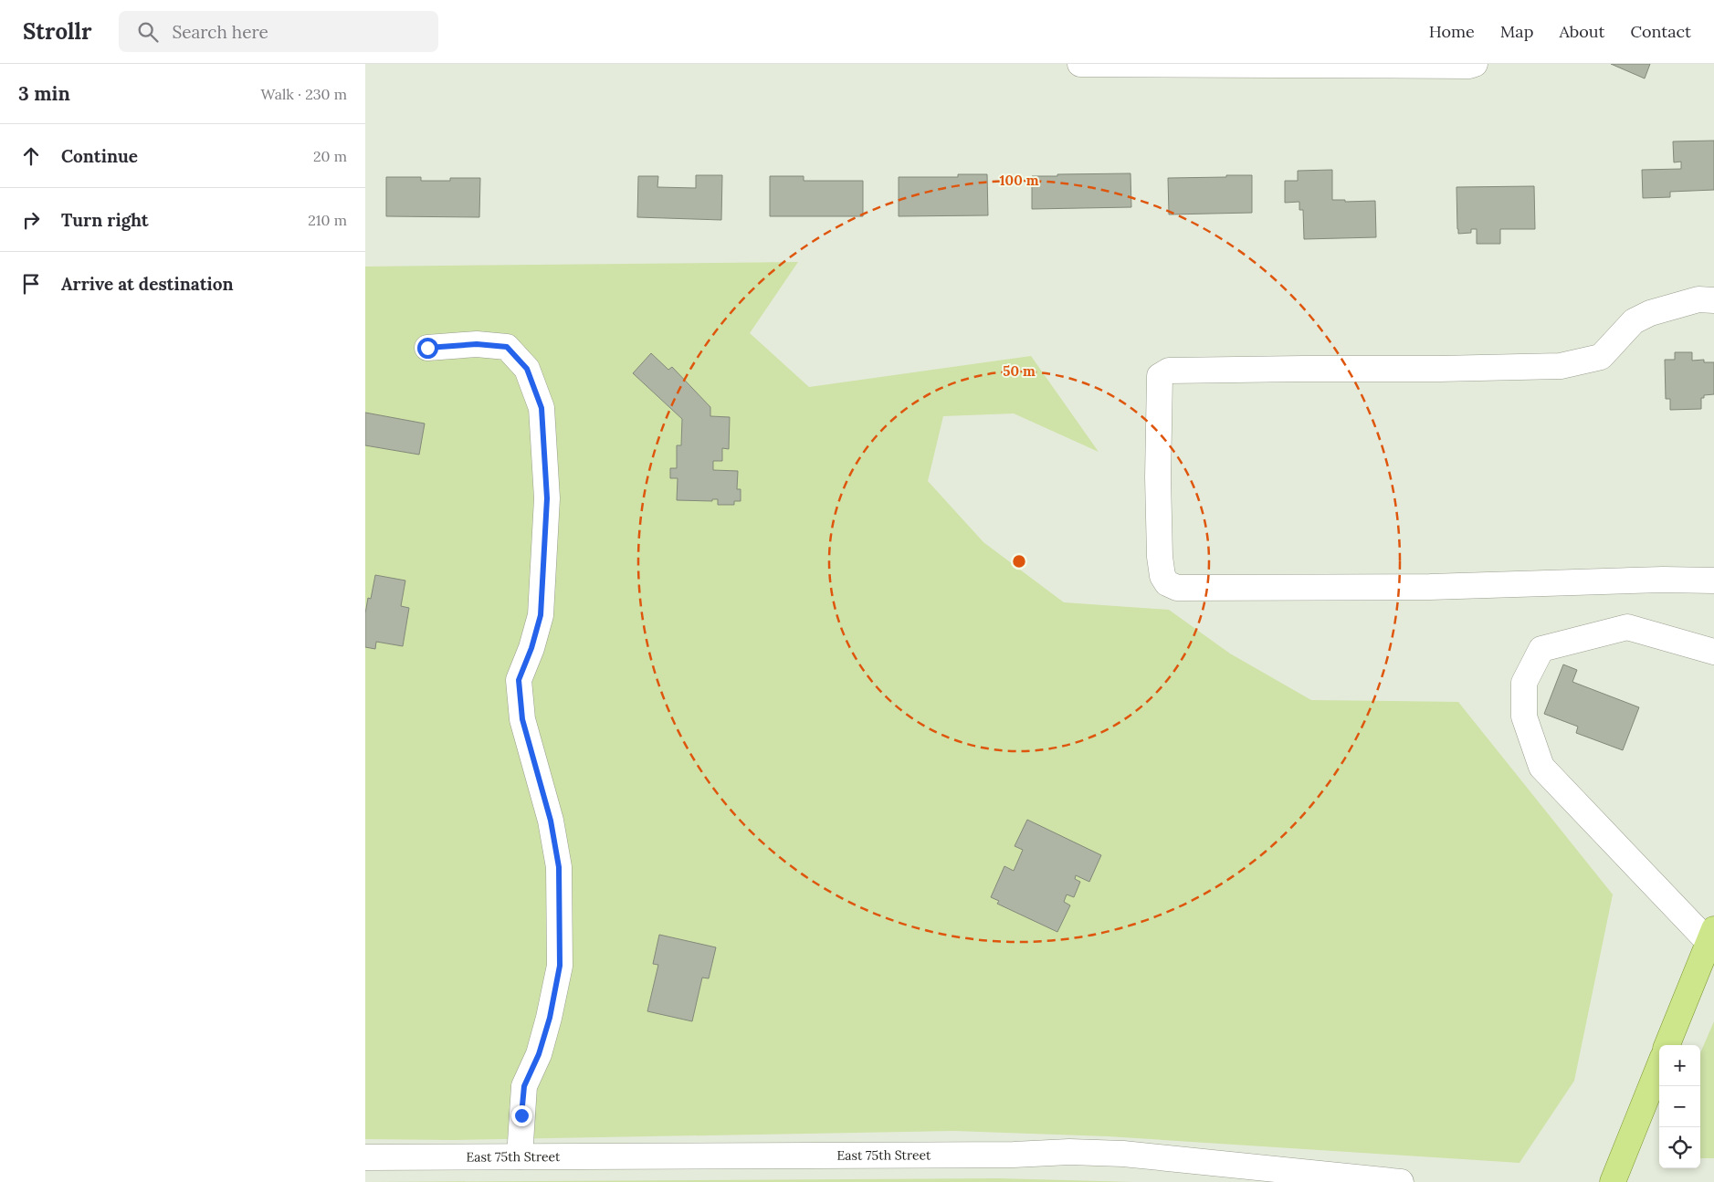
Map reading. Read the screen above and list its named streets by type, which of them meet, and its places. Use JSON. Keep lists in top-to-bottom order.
{
  "streets": {
    "street": ["East 75th Street"]
  },
  "page": {
    "header": "Strollr",
    "search": "Search here",
    "nav": [
      "Home",
      "Map",
      "About",
      "Contact"
    ],
    "heading": ["3 min", "Walk · 230 m"],
    "list": [
      ["Continue", "20 m"],
      ["Turn right", "210 m"],
      "Arrive at destination"
    ],
    "map_buttons": ["+", "−"]
  },
  "rings": ["100 m", "50 m"]
}
